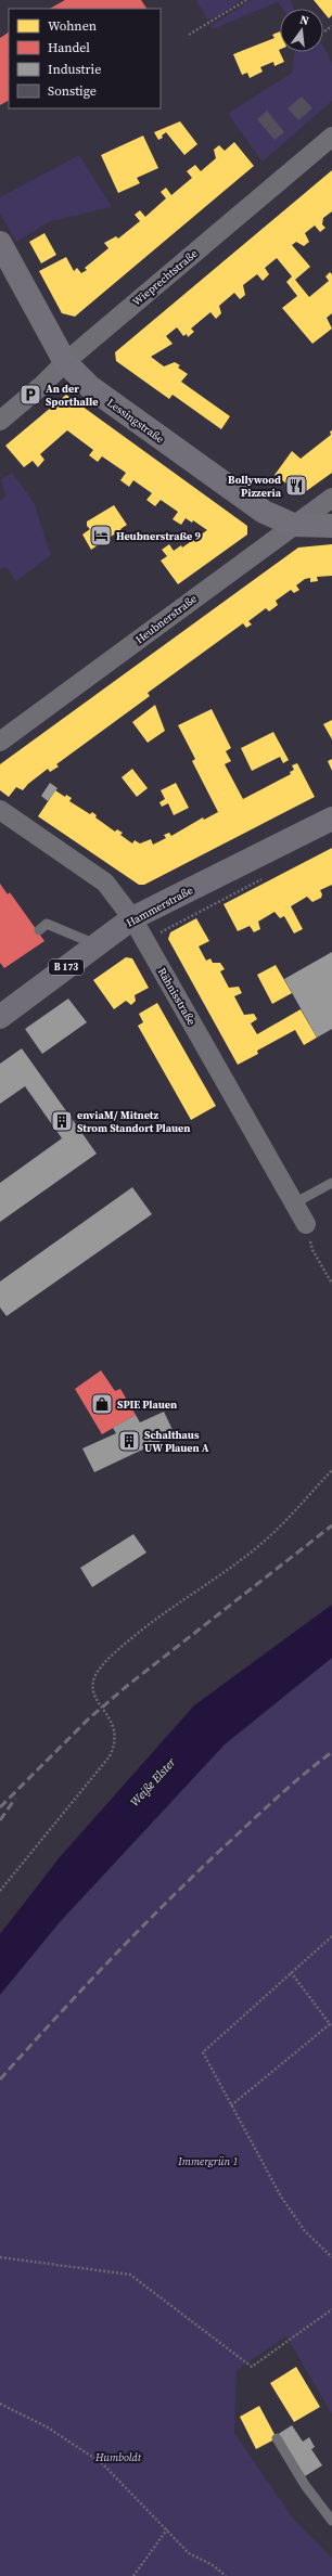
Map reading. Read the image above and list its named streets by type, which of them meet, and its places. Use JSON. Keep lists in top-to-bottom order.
{
  "streets": {
    "main road": ["Lessingstraße", "Hammerstraße", "B 173"],
    "street": ["Wieprechtstraße", "Heubnerstraße", "Rähnisstraße"]
  },
  "crossings": [
    ["Wieprechtstraße", "Lessingstraße"],
    ["Lessingstraße", "Heubnerstraße"],
    ["Hammerstraße", "Rähnisstraße"]
  ],
  "water": ["Weiße Elster"],
  "parks": ["Immergrün 1", "Humboldt"],
  "places": {
    "parking": ["An der Sporthalle"],
    "restaurant": ["Bollywood Pizzeria"],
    "hotel": ["Heubnerstraße 9"],
    "building": ["enviaM/ Mitnetz Strom Standort Plauen", "Schalthaus UW Plauen A"],
    "shop": ["SPIE Plauen"]
  },
  "legend": [
    "Wohnen",
    "Handel",
    "Industrie",
    "Sonstige"
  ],
  "north": "top"
}
